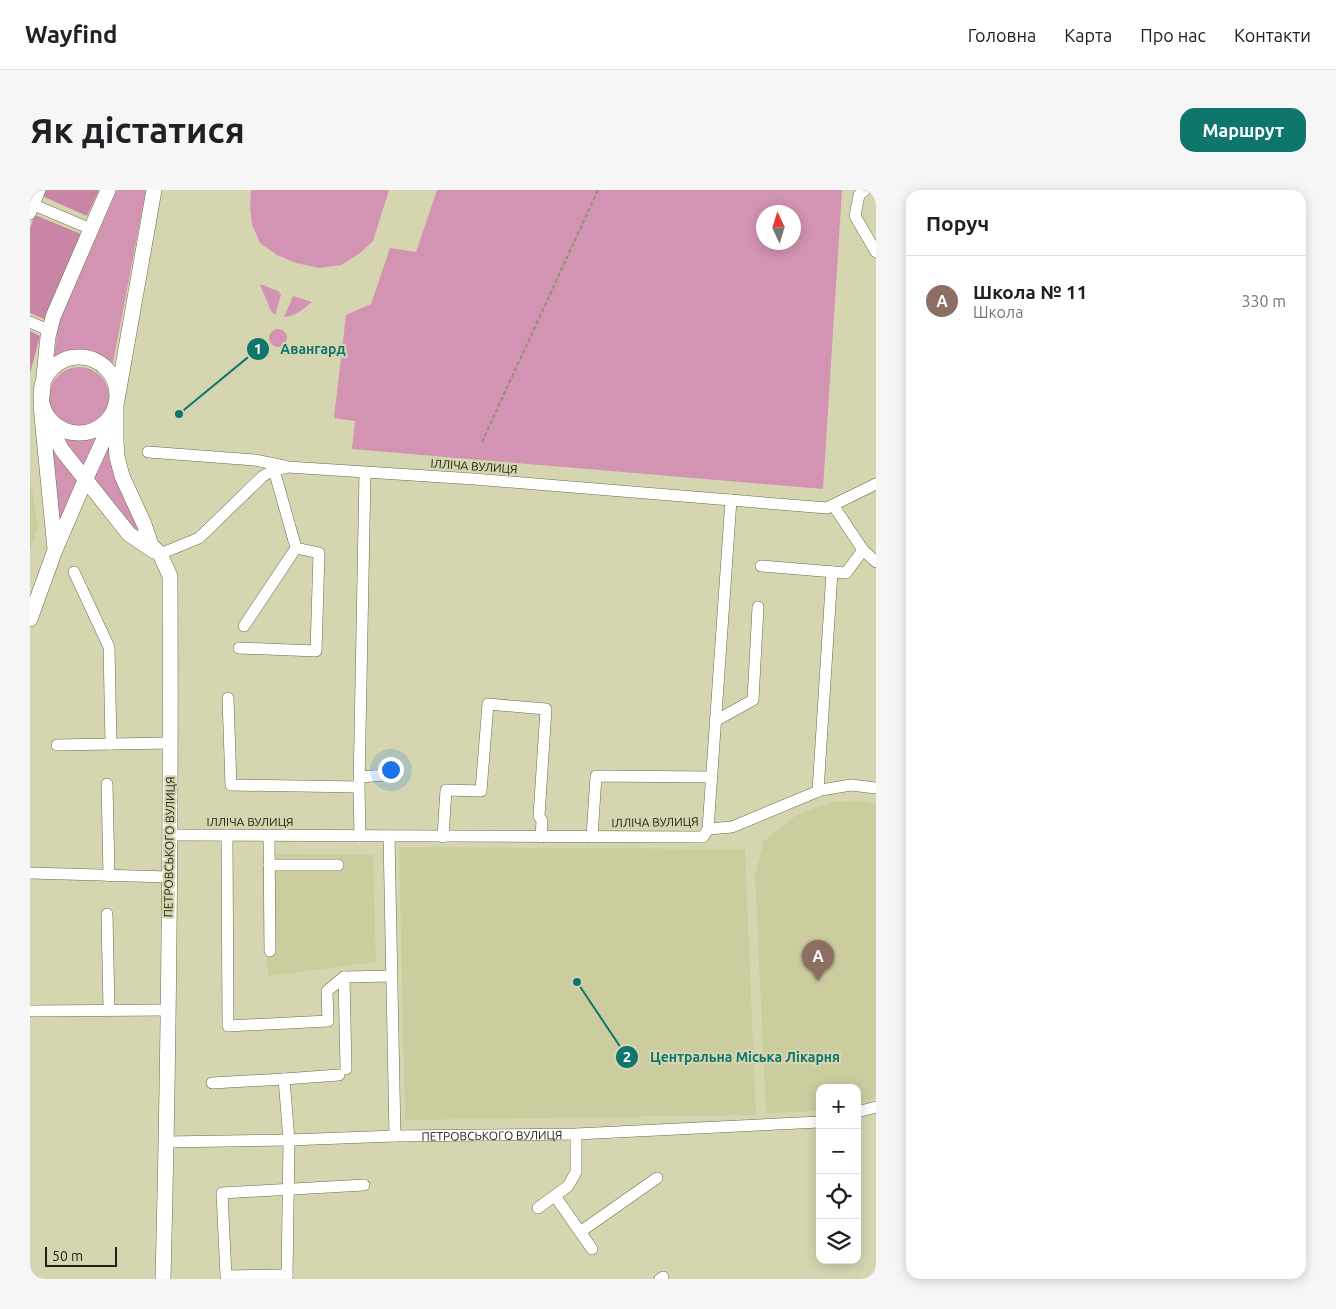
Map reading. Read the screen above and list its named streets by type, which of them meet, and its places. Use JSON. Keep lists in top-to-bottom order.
{
  "streets": {
    "main road": ["ПЕТРОВСЬКОГО ВУЛИЦЯ"],
    "street": ["ІЛЛІЧА ВУЛИЦЯ"]
  },
  "crossings": [
    ["ІЛЛІЧА ВУЛИЦЯ", "ПЕТРОВСЬКОГО ВУЛИЦЯ"]
  ],
  "places": ["Авангард", "Центральна Міська Лікарня"],
  "scale_bar": "50 m",
  "north": "top",
  "page": {
    "header": "Wayfind",
    "nav": [
      "Головна",
      "Карта",
      "Про нас",
      "Контакти"
    ],
    "buttons": "Маршрут",
    "title": "Як дістатися",
    "heading": "Поруч",
    "list": [
      {
        "mark": "A",
        "name": "Школа № 11",
        "note": "Школа",
        "value": "330 m"
      }
    ],
    "pins": "A",
    "map_buttons": ["+", "−"],
    "scale": "50 m"
  }
}
